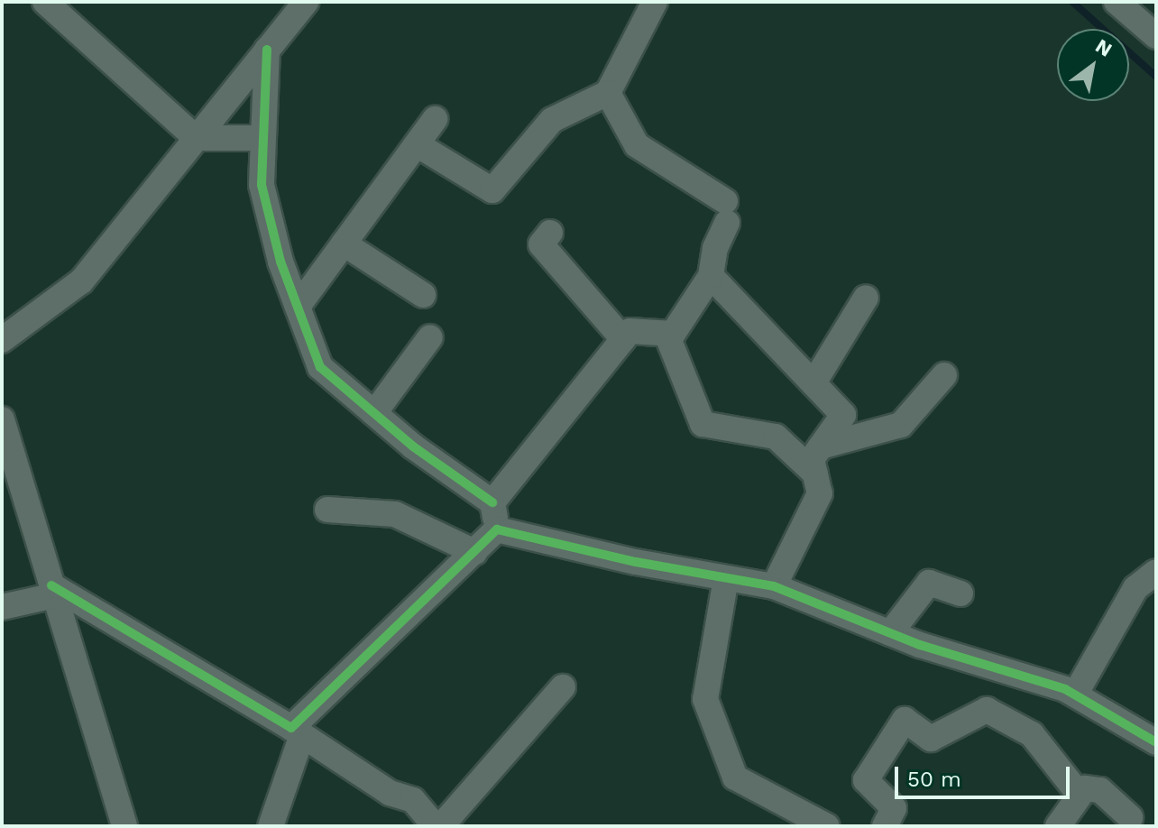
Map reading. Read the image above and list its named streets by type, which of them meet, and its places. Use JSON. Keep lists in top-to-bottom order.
{
  "scale_bar": "50 m",
  "north": "top right"
}
